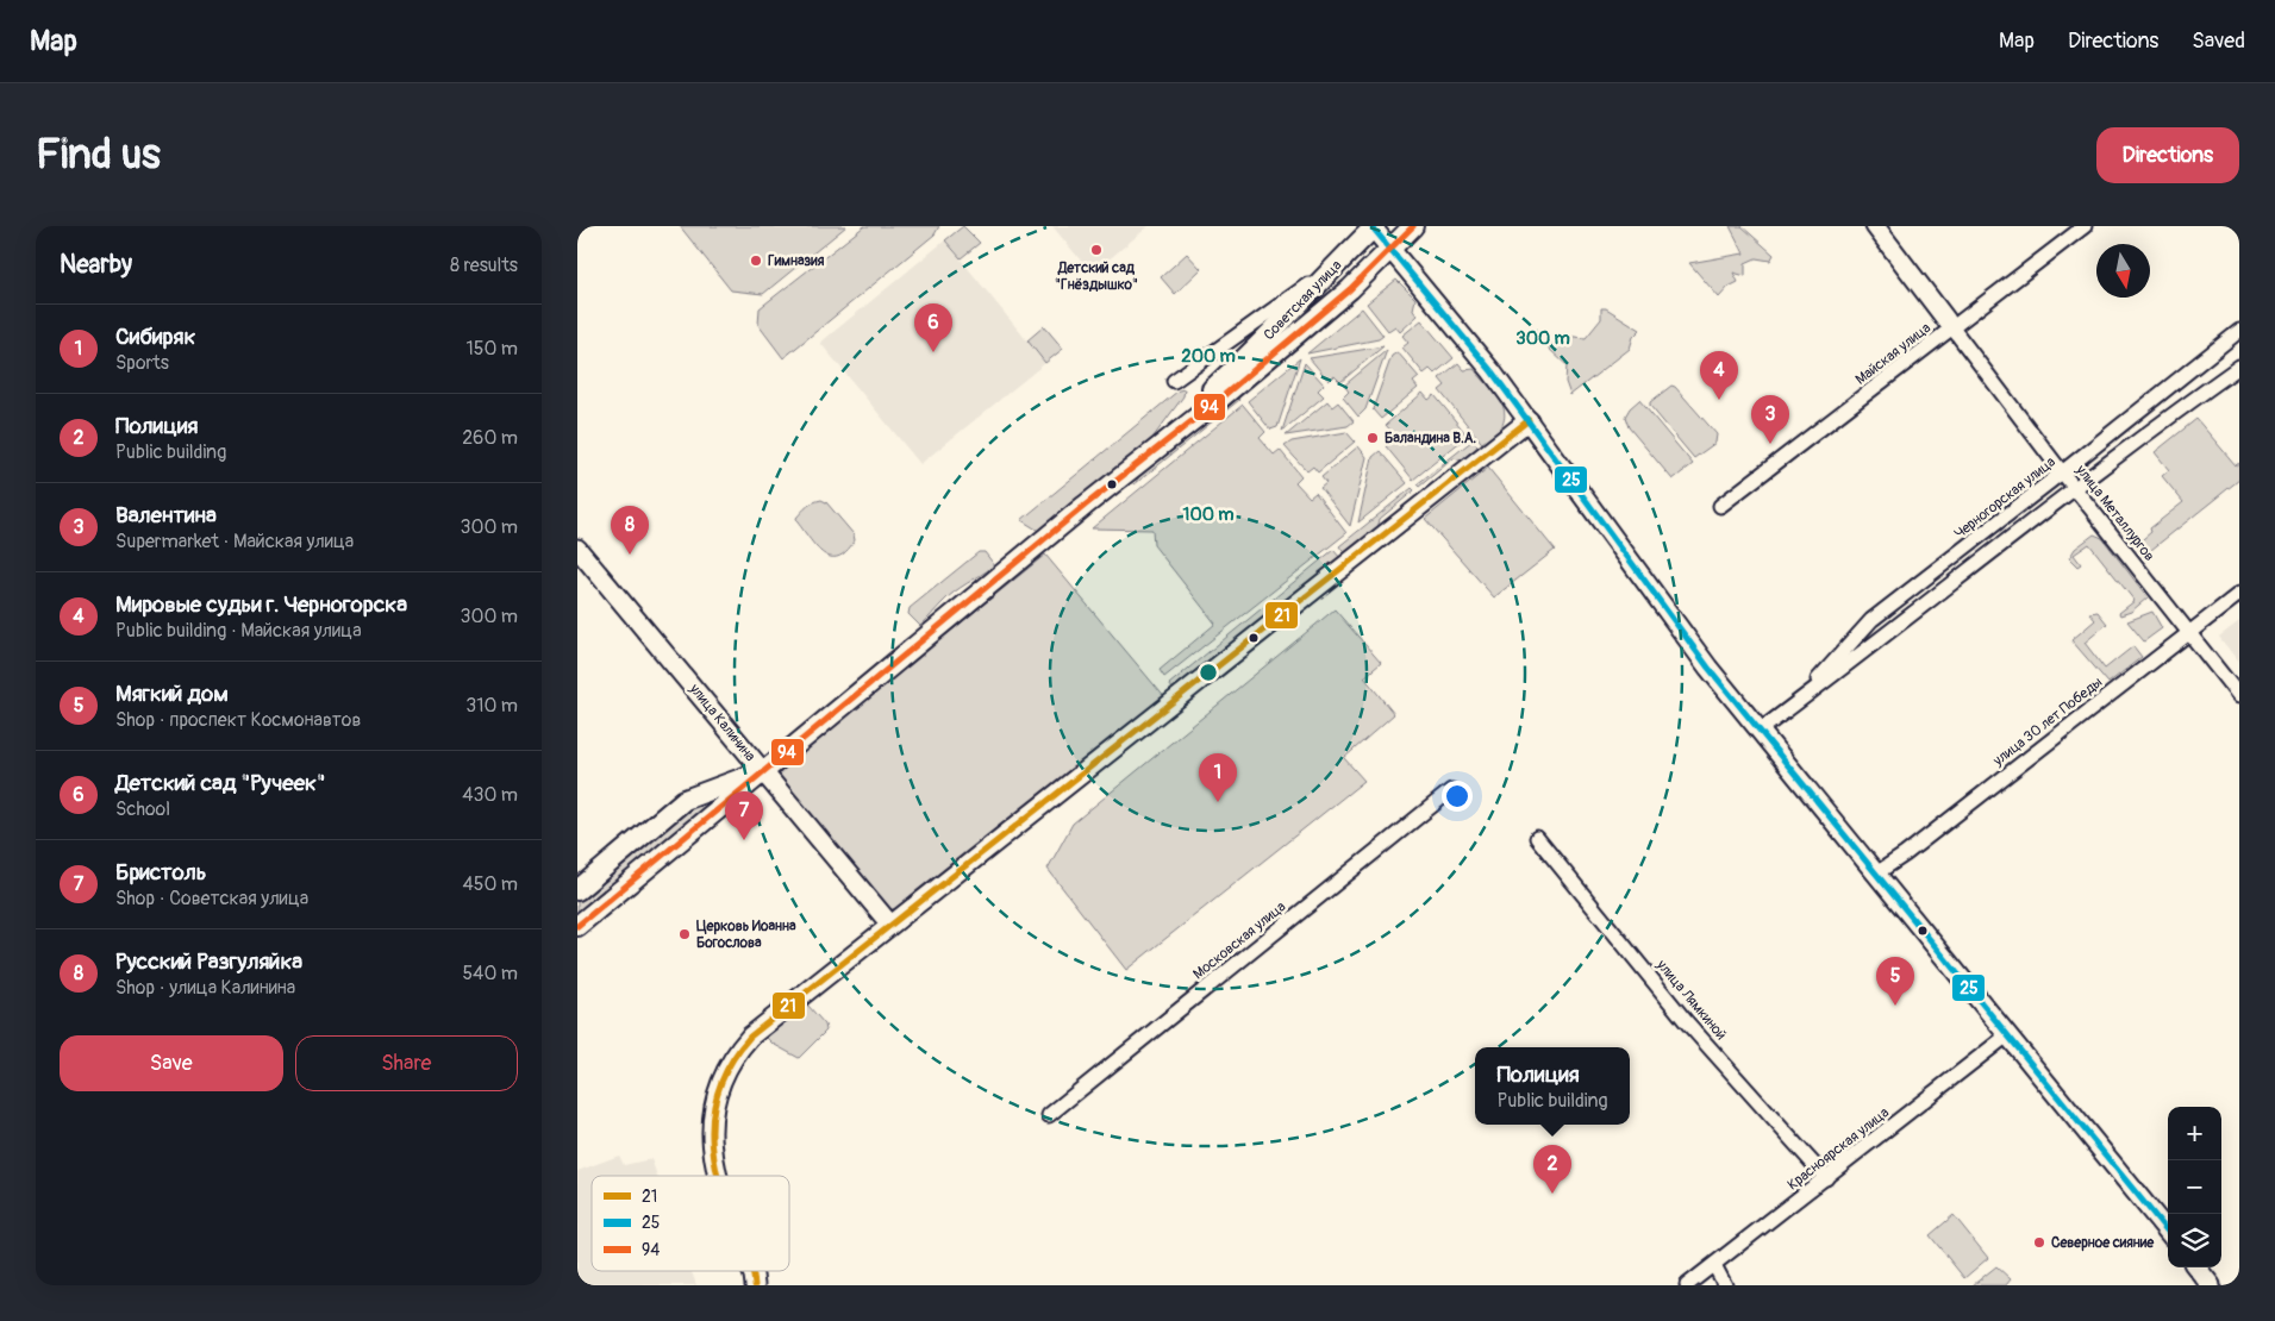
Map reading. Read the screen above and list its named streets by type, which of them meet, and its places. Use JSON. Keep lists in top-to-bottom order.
{
  "streets": {
    "main road": ["Советская улица", "улица Калинина"],
    "street": [
      "Майская улица",
      "Черногорская улица",
      "улица Металлургов",
      "улица 30 лет Победы",
      "Московская улица",
      "улица Лямкиной",
      "Красноярская улица"
    ]
  },
  "crossings": [
    ["Советская улица", "улица Калинина"],
    ["Майская улица", "улица Металлургов"],
    ["Черногорская улица", "улица Металлургов"],
    ["улица Металлургов", "улица 30 лет Победы"],
    ["улица Лямкиной", "Красноярская улица"]
  ],
  "places": [
    "Детский сад \"Гнёздышко\"",
    "Гимназия",
    "Баландина В.А.",
    "Церковь Иоанна Богослова",
    "Северное сияние"
  ],
  "lines": ["transit line 25", "transit line 94", "transit line 21"],
  "legend": ["21", "25", "94"],
  "north": "bottom",
  "page": {
    "header": "Map",
    "nav": ["Map", "Directions", "Saved"],
    "buttons": [
      "Directions",
      ["Save", "Share"]
    ],
    "title": "Find us",
    "heading": ["Nearby", "8 results"],
    "list": [
      {
        "mark": "1",
        "name": "Сибиряк",
        "note": "Sports",
        "value": "150 m"
      },
      {
        "mark": "2",
        "name": "Полиция",
        "note": "Public building",
        "value": "260 m"
      },
      {
        "mark": "3",
        "name": "Валентина",
        "note": "Supermarket · Майская улица",
        "value": "300 m"
      },
      {
        "mark": "4",
        "name": "Мировые судьи г. Черногорска",
        "note": "Public building · Майская улица",
        "value": "300 m"
      },
      {
        "mark": "5",
        "name": "Мягкий дом",
        "note": "Shop · проспект Космонавтов",
        "value": "310 m"
      },
      {
        "mark": "6",
        "name": "Детский сад \"Ручеек\"",
        "note": "School",
        "value": "430 m"
      },
      {
        "mark": "7",
        "name": "Бристоль",
        "note": "Shop · Советская улица",
        "value": "450 m"
      },
      {
        "mark": "8",
        "name": "Русский Разгуляйка",
        "note": "Shop · улица Калинина",
        "value": "540 m"
      }
    ],
    "pins": [
      "6",
      "4",
      "3",
      "8",
      "1",
      "7",
      "5",
      "2"
    ],
    "popup": ["Полиция", "Public building"],
    "map_buttons": ["+", "−"]
  },
  "rings": ["300 m", "200 m", "100 m"]
}
